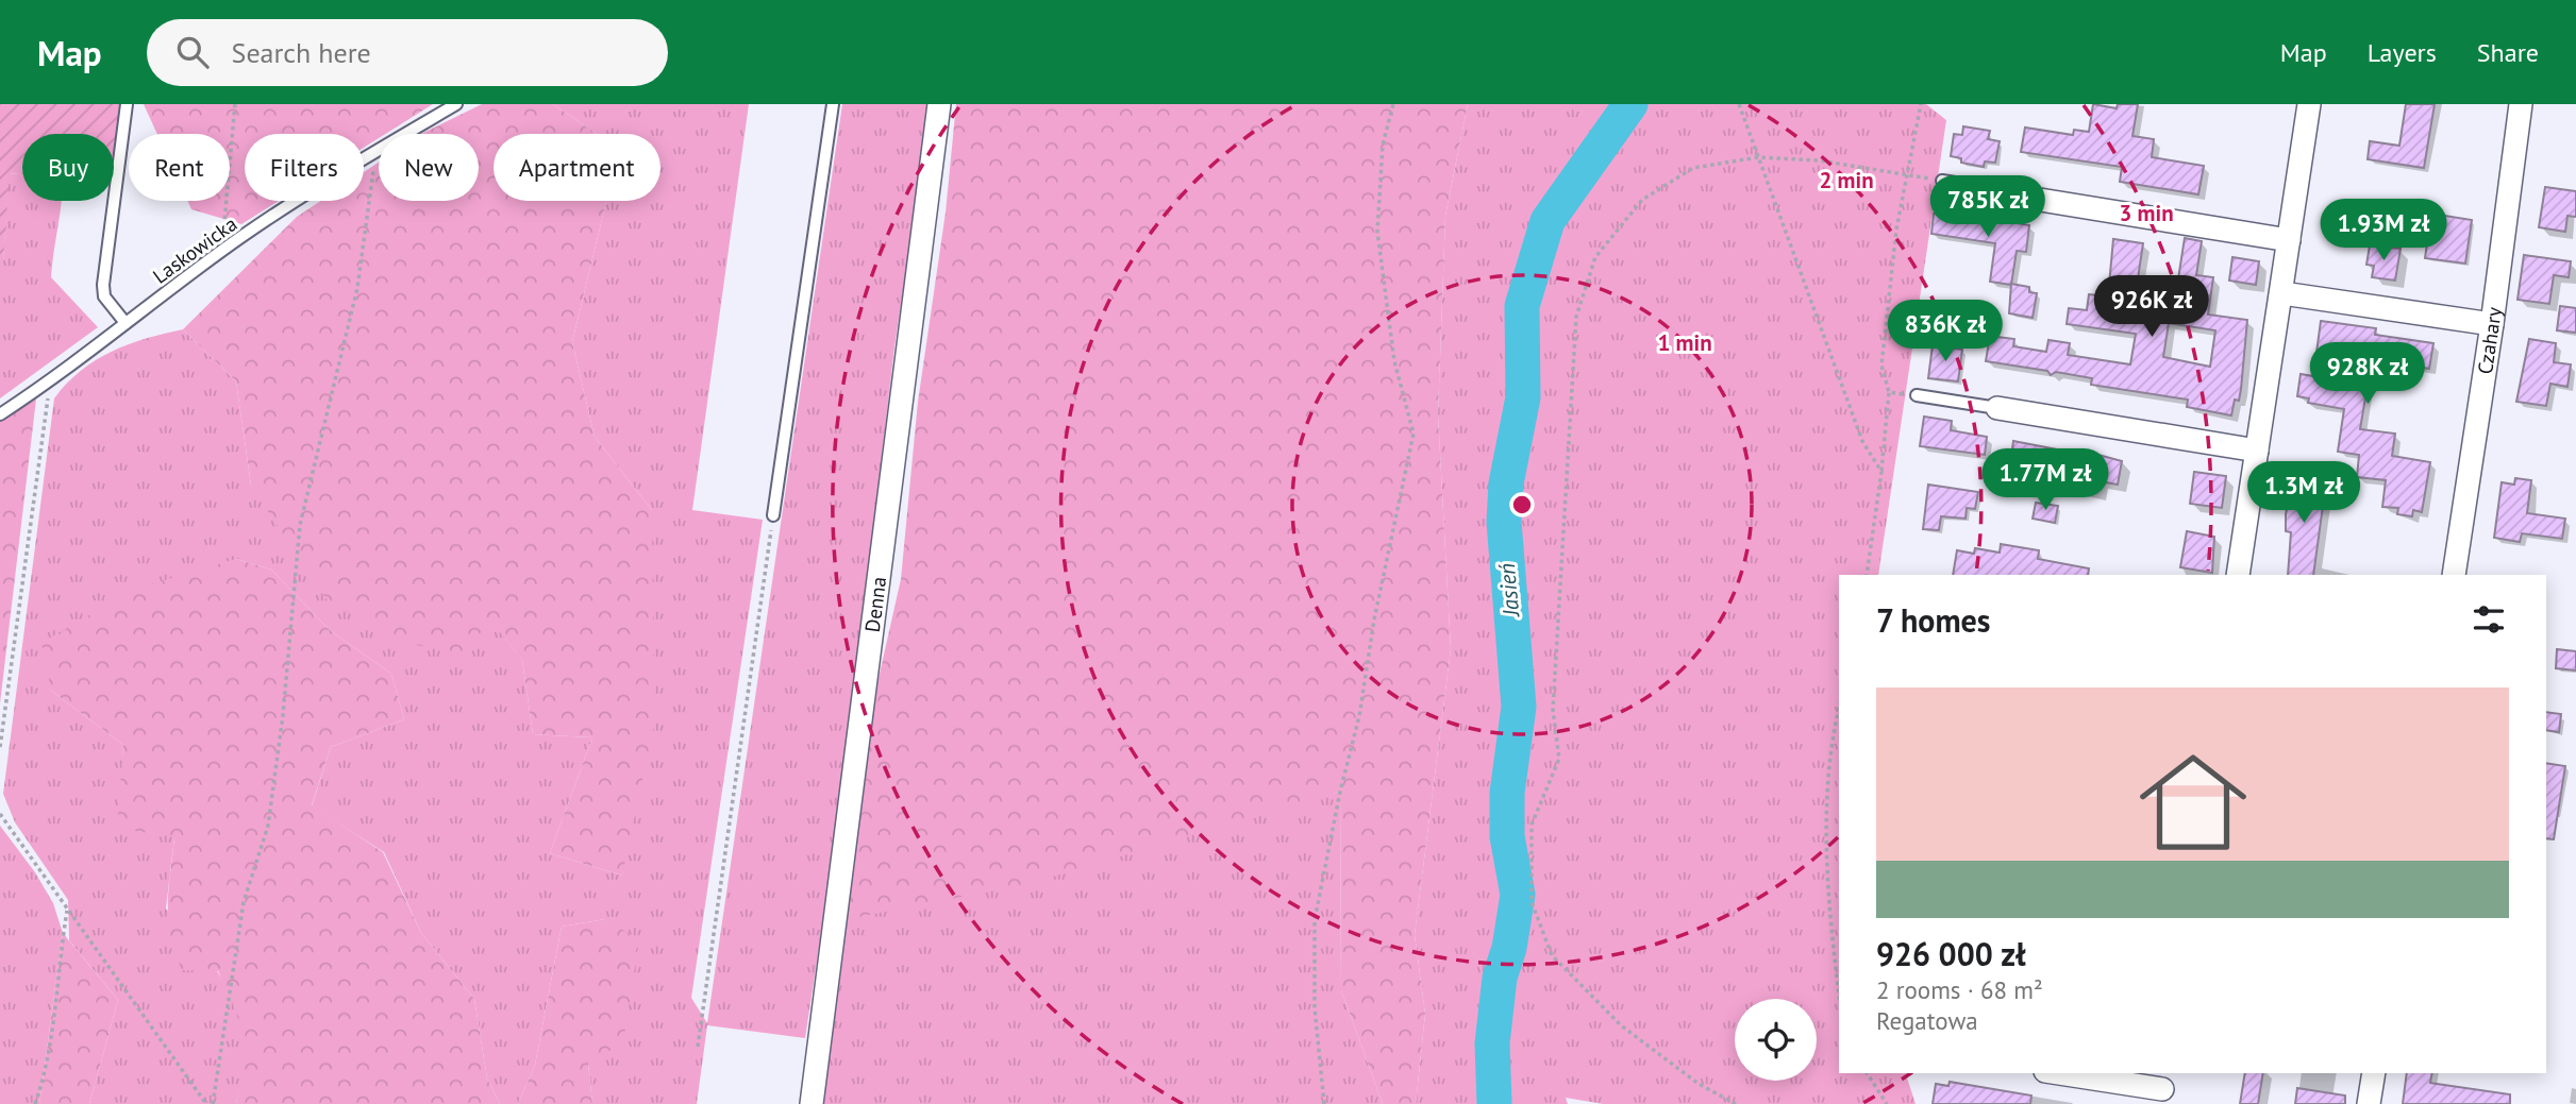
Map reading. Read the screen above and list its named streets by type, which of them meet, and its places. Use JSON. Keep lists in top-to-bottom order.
{
  "streets": {
    "street": ["Czahary", "Denna"],
    "lane": ["Laskowicka"]
  },
  "water": ["Jasień"],
  "page": {
    "header": "Map",
    "search": "Search here",
    "nav": ["Map", "Layers", "Share"],
    "chip": [
      "Buy",
      "Rent",
      "Filters",
      "New",
      "Apartment"
    ],
    "price": [
      "785K zł",
      "1.93M zł",
      "926K zł",
      "836K zł",
      "928K zł",
      "1.77M zł",
      "1.3M zł"
    ],
    "heading": "7 homes",
    "list": [
      {
        "name": "926 000 zł",
        "note": "2 rooms · 68 m² · Regatowa"
      }
    ]
  },
  "rings": ["2 min", "3 min", "1 min"]
}
